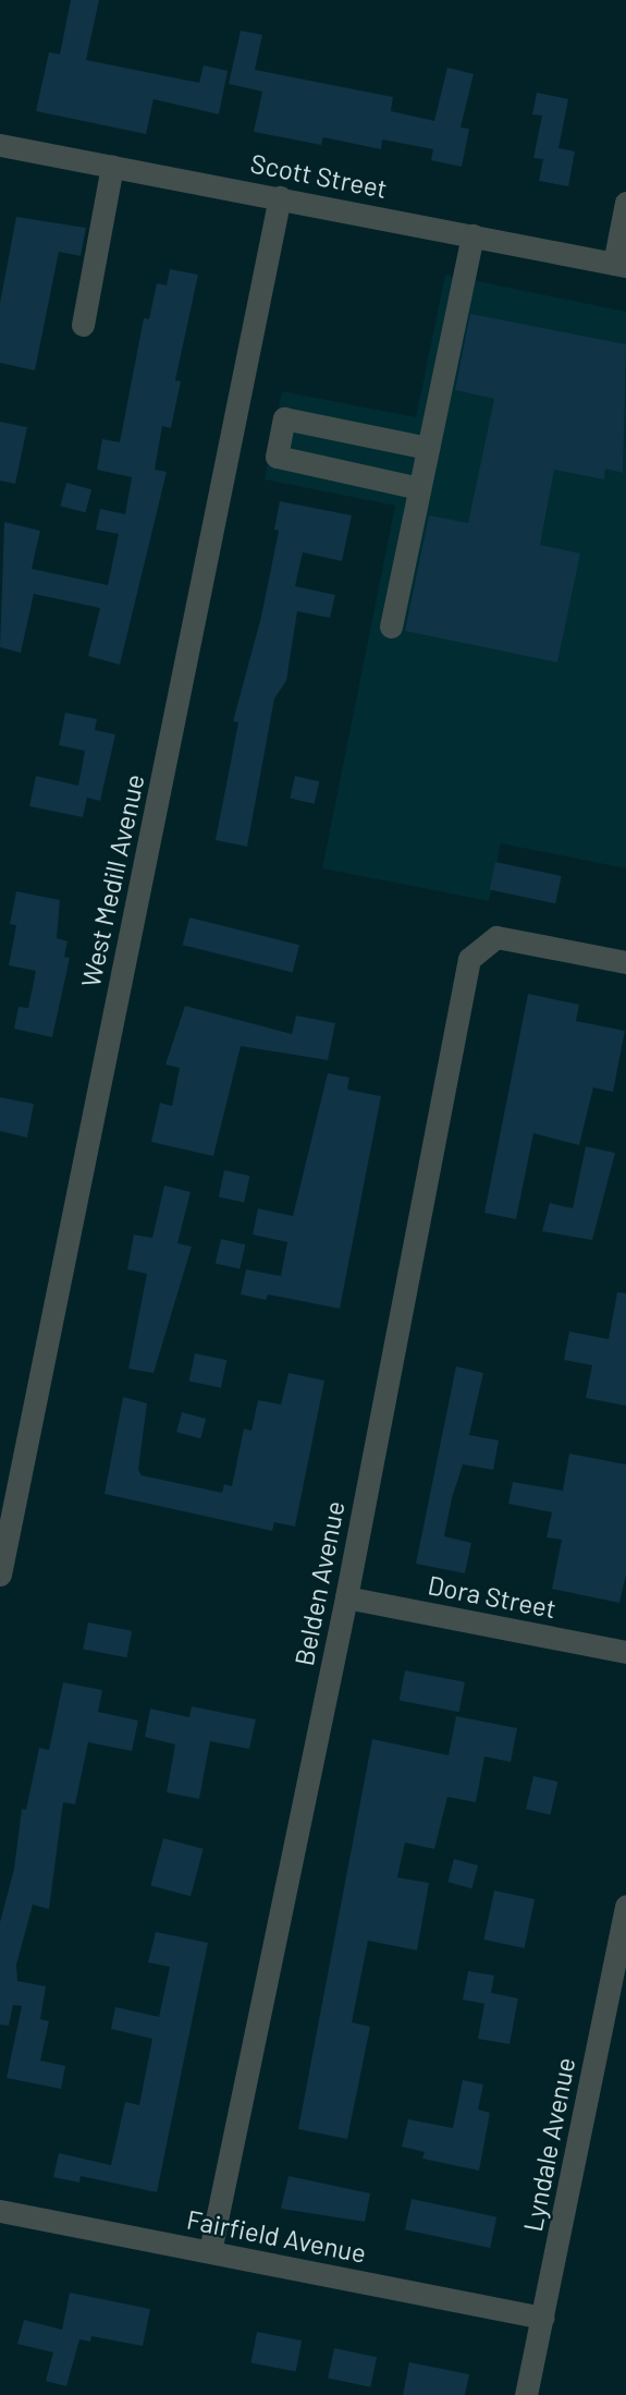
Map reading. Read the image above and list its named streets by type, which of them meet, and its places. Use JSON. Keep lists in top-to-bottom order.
{
  "streets": {
    "street": [
      "Scott Street",
      "West Medill Avenue",
      "Belden Avenue",
      "Dora Street",
      "Lyndale Avenue",
      "Fairfield Avenue"
    ]
  },
  "crossings": [
    ["Scott Street", "West Medill Avenue"],
    ["Belden Avenue", "Dora Street"],
    ["Belden Avenue", "Fairfield Avenue"],
    ["Lyndale Avenue", "Fairfield Avenue"]
  ]
}
